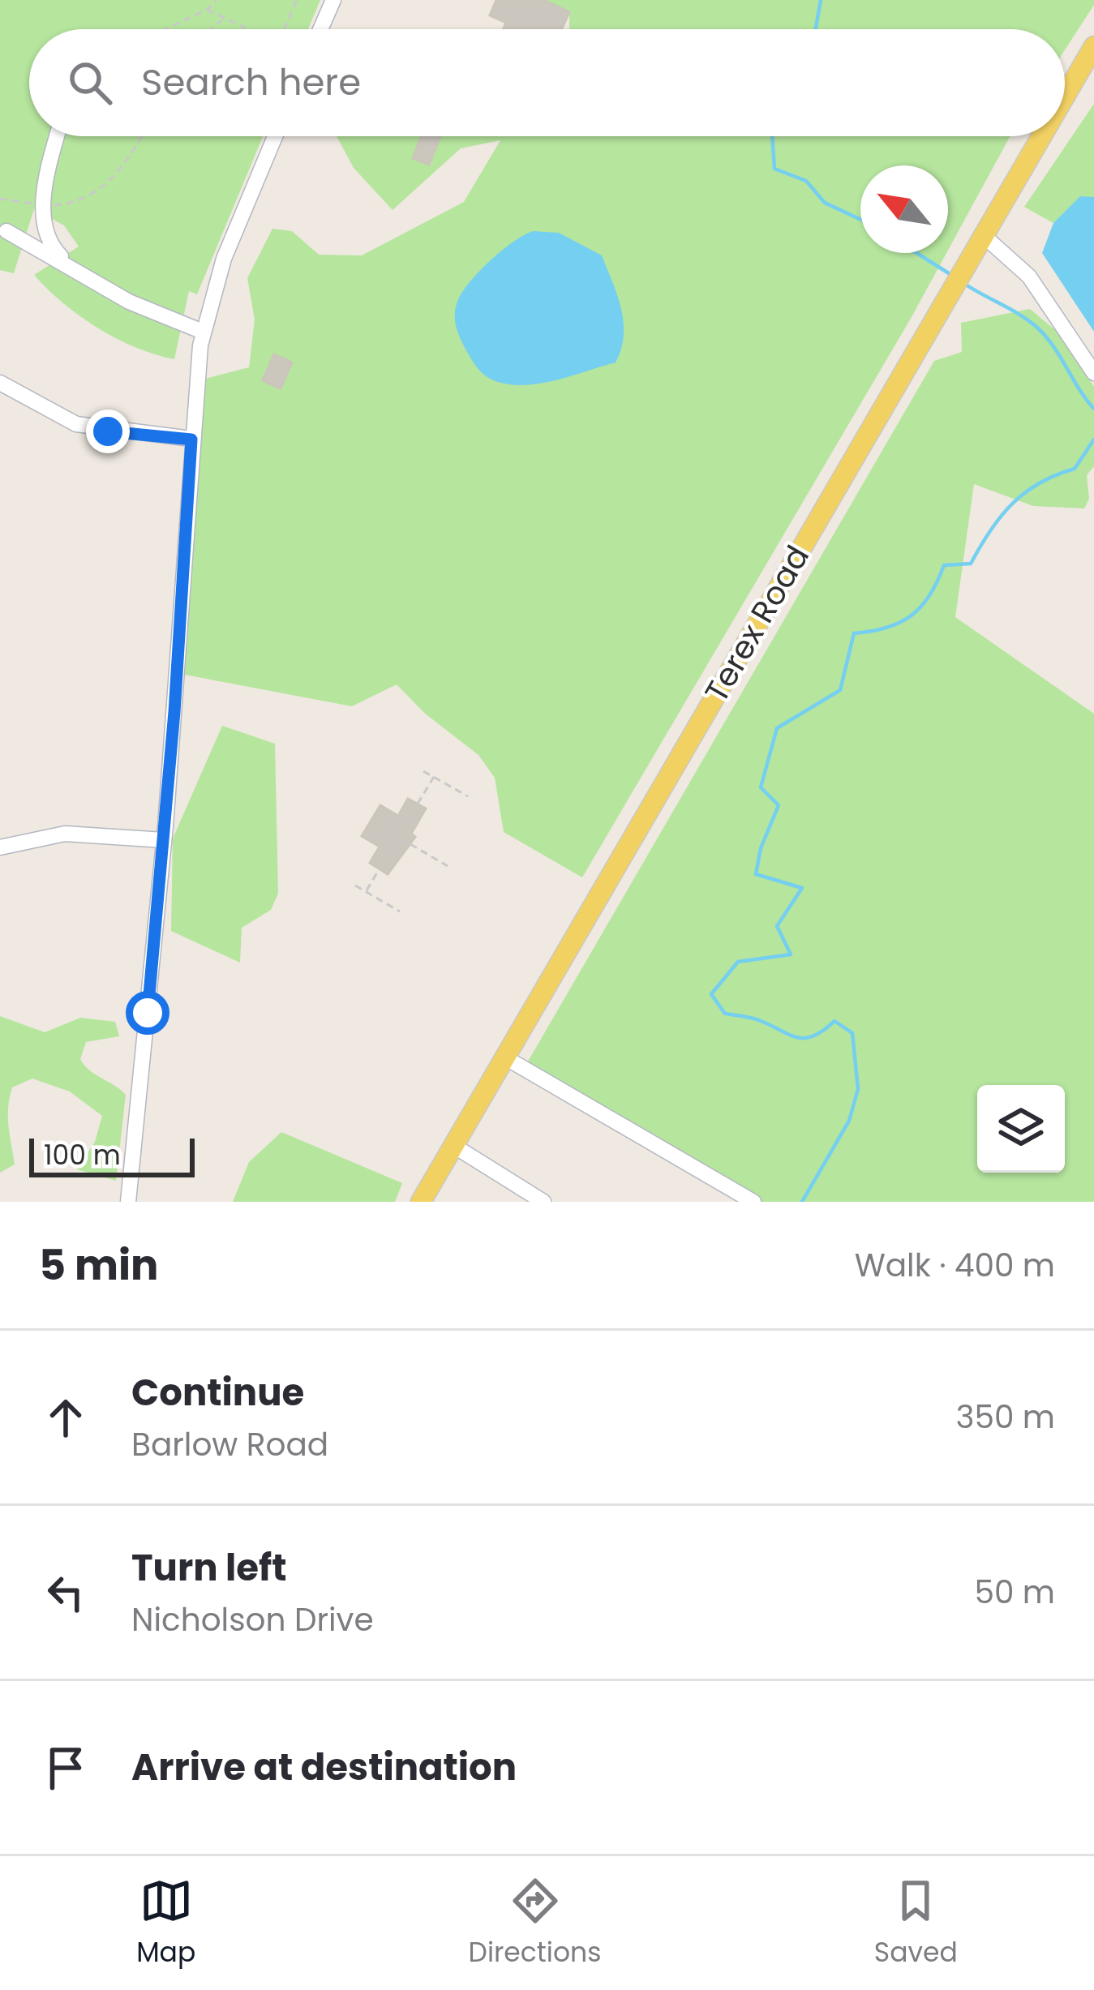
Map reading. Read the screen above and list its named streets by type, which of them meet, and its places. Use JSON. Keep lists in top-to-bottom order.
{
  "streets": {
    "main road": ["Terex Road"]
  },
  "scale_bar": "100 m",
  "north": "top left",
  "page": {
    "search": "Search here",
    "scale": "100 m",
    "heading": ["5 min", "Walk · 400 m"],
    "list": [
      ["Continue", "Barlow Road", "350 m"],
      ["Turn left", "Nicholson Drive", "50 m"],
      "Arrive at destination"
    ],
    "nav": ["Map", "Directions", "Saved"]
  }
}
